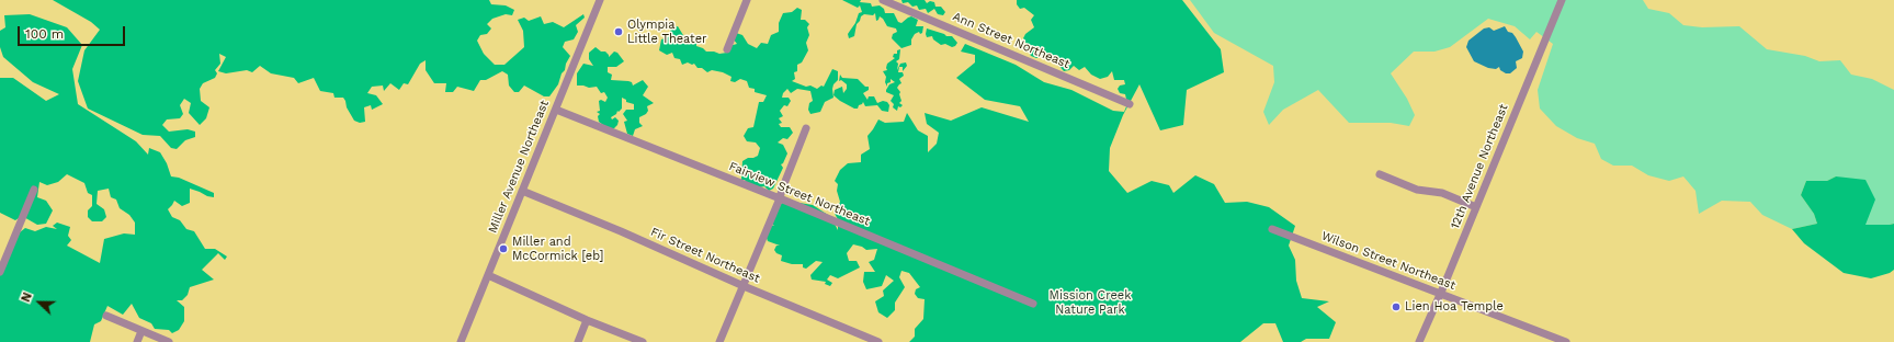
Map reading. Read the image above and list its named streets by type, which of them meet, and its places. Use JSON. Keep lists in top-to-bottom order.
{
  "streets": {
    "street": [
      "Ann Street Northeast",
      "Miller Avenue Northeast",
      "12th Avenue Northeast",
      "Fairview Street Northeast",
      "Fir Street Northeast",
      "Wilson Street Northeast"
    ]
  },
  "crossings": [
    ["Miller Avenue Northeast", "Fairview Street Northeast"],
    ["Miller Avenue Northeast", "Fir Street Northeast"],
    ["12th Avenue Northeast", "Wilson Street Northeast"]
  ],
  "parks": ["Mission Creek Nature Park"],
  "places": ["Olympia Little Theater", "Miller and McCormick [eb]", "Lien Hoa Temple"],
  "scale_bar": "100 m",
  "north": "left"
}
